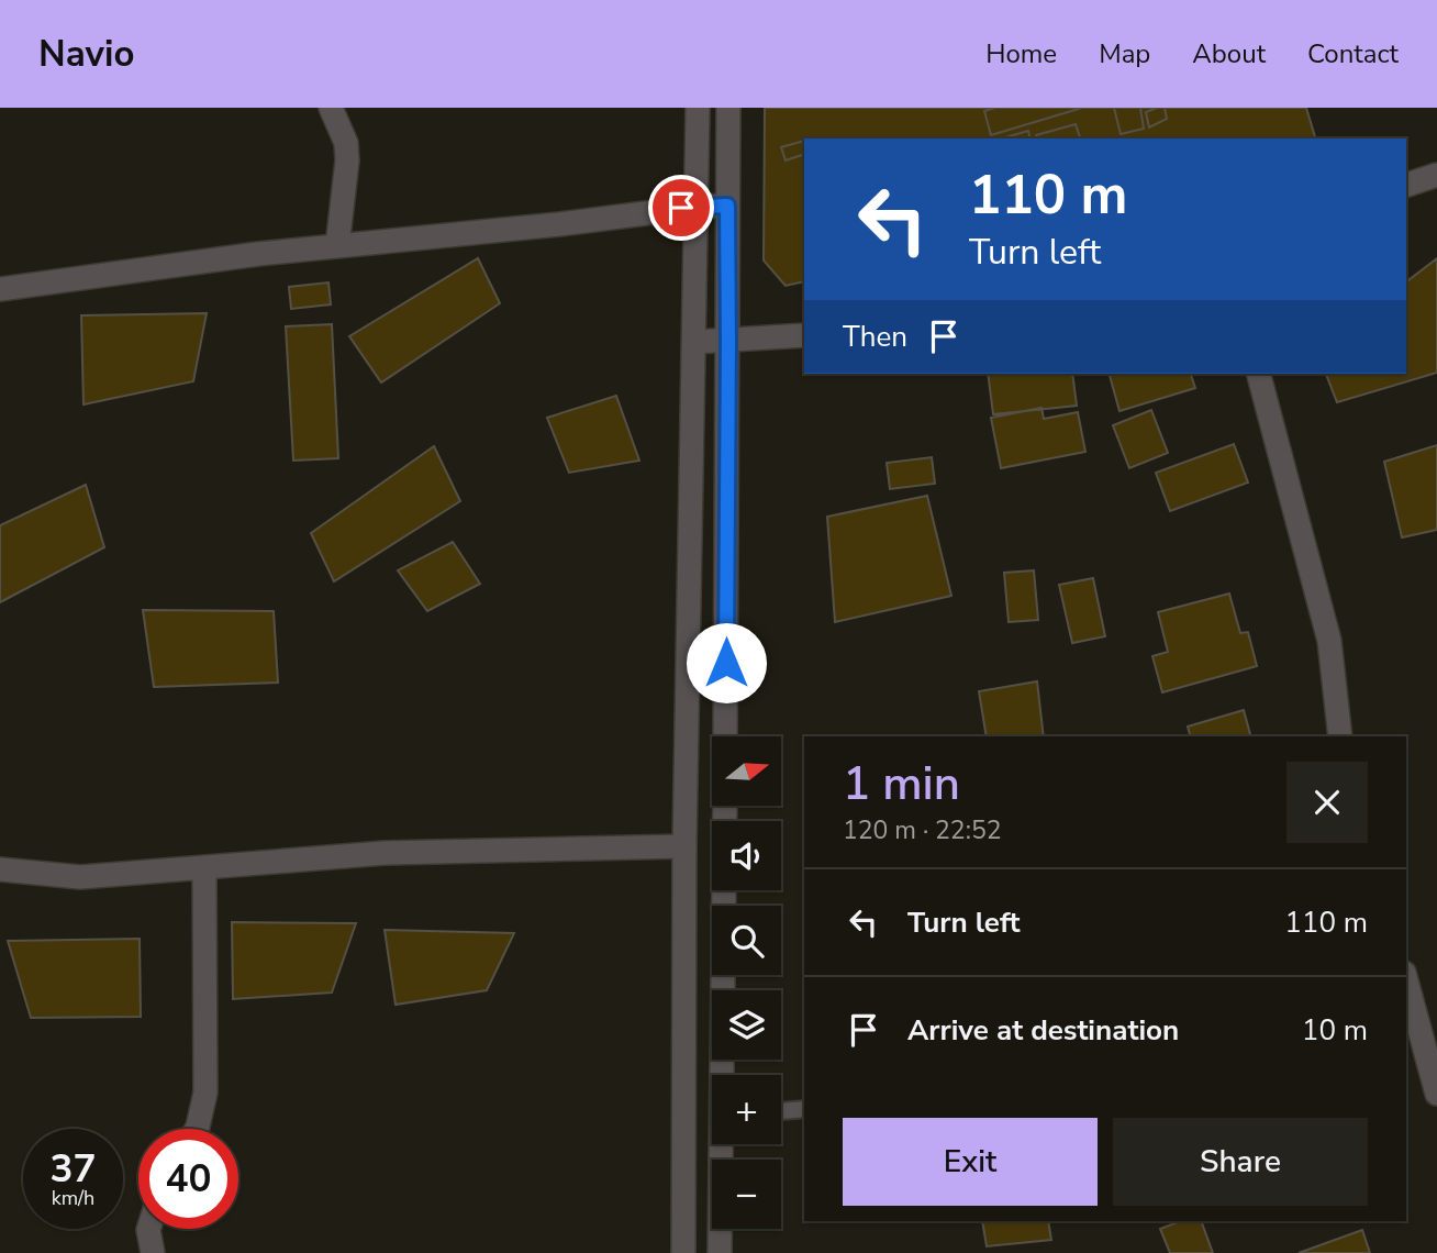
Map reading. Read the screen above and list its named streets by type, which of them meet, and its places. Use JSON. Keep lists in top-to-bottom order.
{
  "north": "right",
  "page": {
    "header": "Navio",
    "nav": [
      "Home",
      "Map",
      "About",
      "Contact"
    ],
    "turn": ["110 m", "Turn left"],
    "then": "Then",
    "map_buttons": ["+", "−"],
    "heading": ["1 min", "120 m · 22:52"],
    "list": [
      {
        "name": "Turn left",
        "value": "110 m"
      },
      {
        "name": "Arrive at destination",
        "value": "10 m"
      }
    ],
    "buttons": ["Exit", "Share"],
    "speed": "37 km/h",
    "limit": "40"
  }
}
